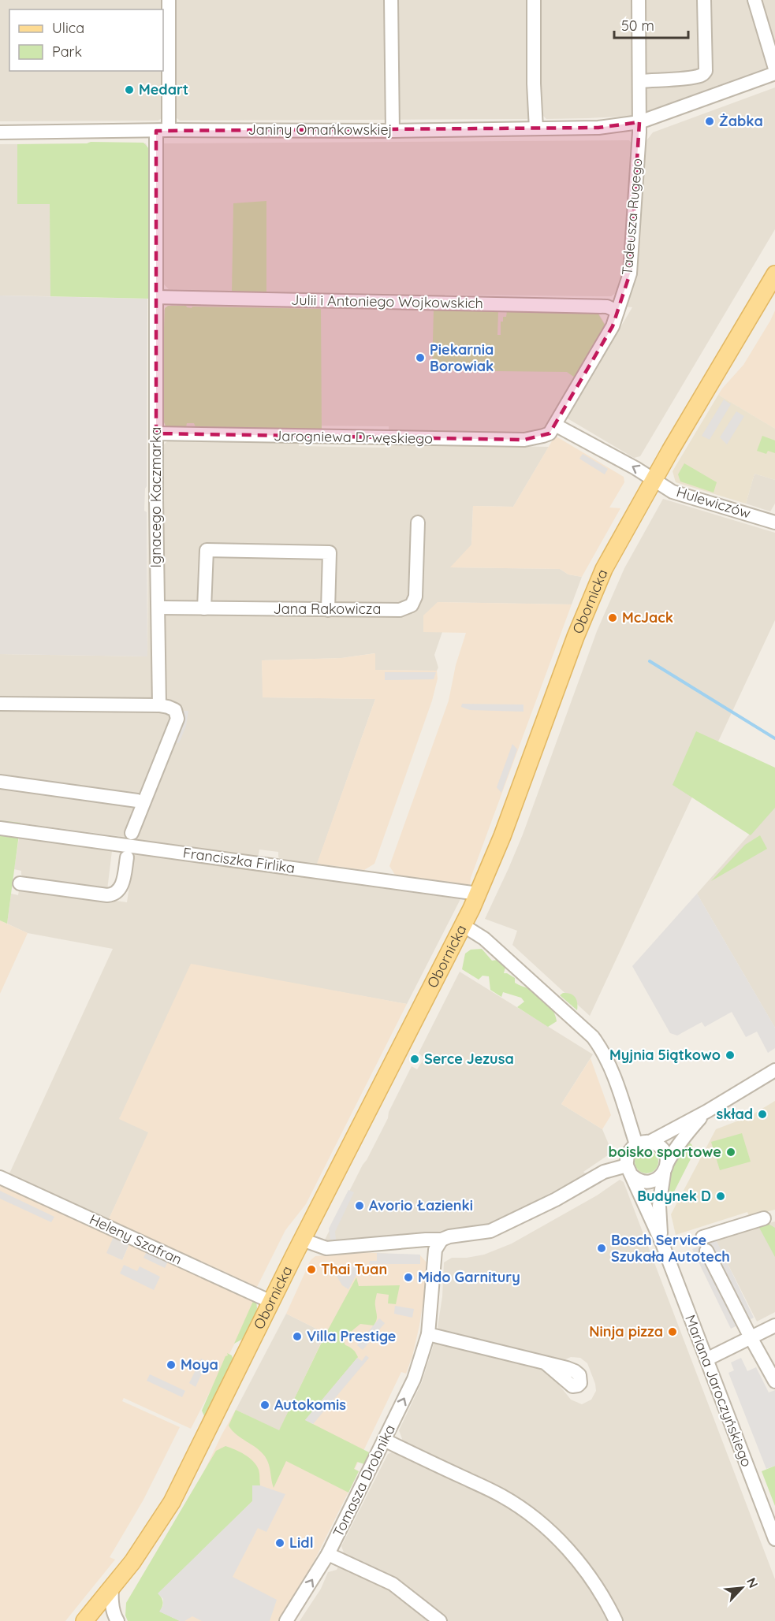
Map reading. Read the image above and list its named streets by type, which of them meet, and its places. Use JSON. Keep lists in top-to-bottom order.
{
  "streets": {
    "main road": ["Obornicka"],
    "street": [
      "Janiny Omańkowskiej",
      "Tadeusza Rugego",
      "Julii i Antoniego Wojkowskich",
      "Jarogniewa Drwęskiego",
      "Ignacego Kaczmarka",
      "Hulewiczów",
      "Jana Rakowicza",
      "Franciszka Firlika",
      "Heleny Szafran",
      "Mariana Jaroczyńskiego",
      "Tomasza Drobnika"
    ]
  },
  "crossings": [
    ["Janiny Omańkowskiej", "Tadeusza Rugego"],
    ["Janiny Omańkowskiej", "Ignacego Kaczmarka"],
    ["Tadeusza Rugego", "Julii i Antoniego Wojkowskich"],
    ["Tadeusza Rugego", "Jarogniewa Drwęskiego"],
    ["Julii i Antoniego Wojkowskich", "Ignacego Kaczmarka"],
    ["Jarogniewa Drwęskiego", "Ignacego Kaczmarka"],
    ["Ignacego Kaczmarka", "Jana Rakowicza"],
    ["Hulewiczów", "Obornicka"],
    ["Obornicka", "Franciszka Firlika"],
    ["Obornicka", "Heleny Szafran"]
  ],
  "one_way": ["Tomasza Drobnika"],
  "places": [
    "Medart",
    "Żabka",
    "Piekarnia Borowiak",
    "McJack",
    "Myjnia 5iątkowo",
    "Serce Jezusa",
    "skład",
    "boisko sportowe",
    "Budynek D",
    "Avorio Łazienki",
    "Bosch Service Szukała Autotech",
    "Thai Tuan",
    "Mido Garnitury",
    "Ninja pizza",
    "Villa Prestige",
    "Moya",
    "Autokomis",
    "Lidl"
  ],
  "legend": ["Ulica", "Park"],
  "scale_bar": "50 m",
  "north": "top right"
}
